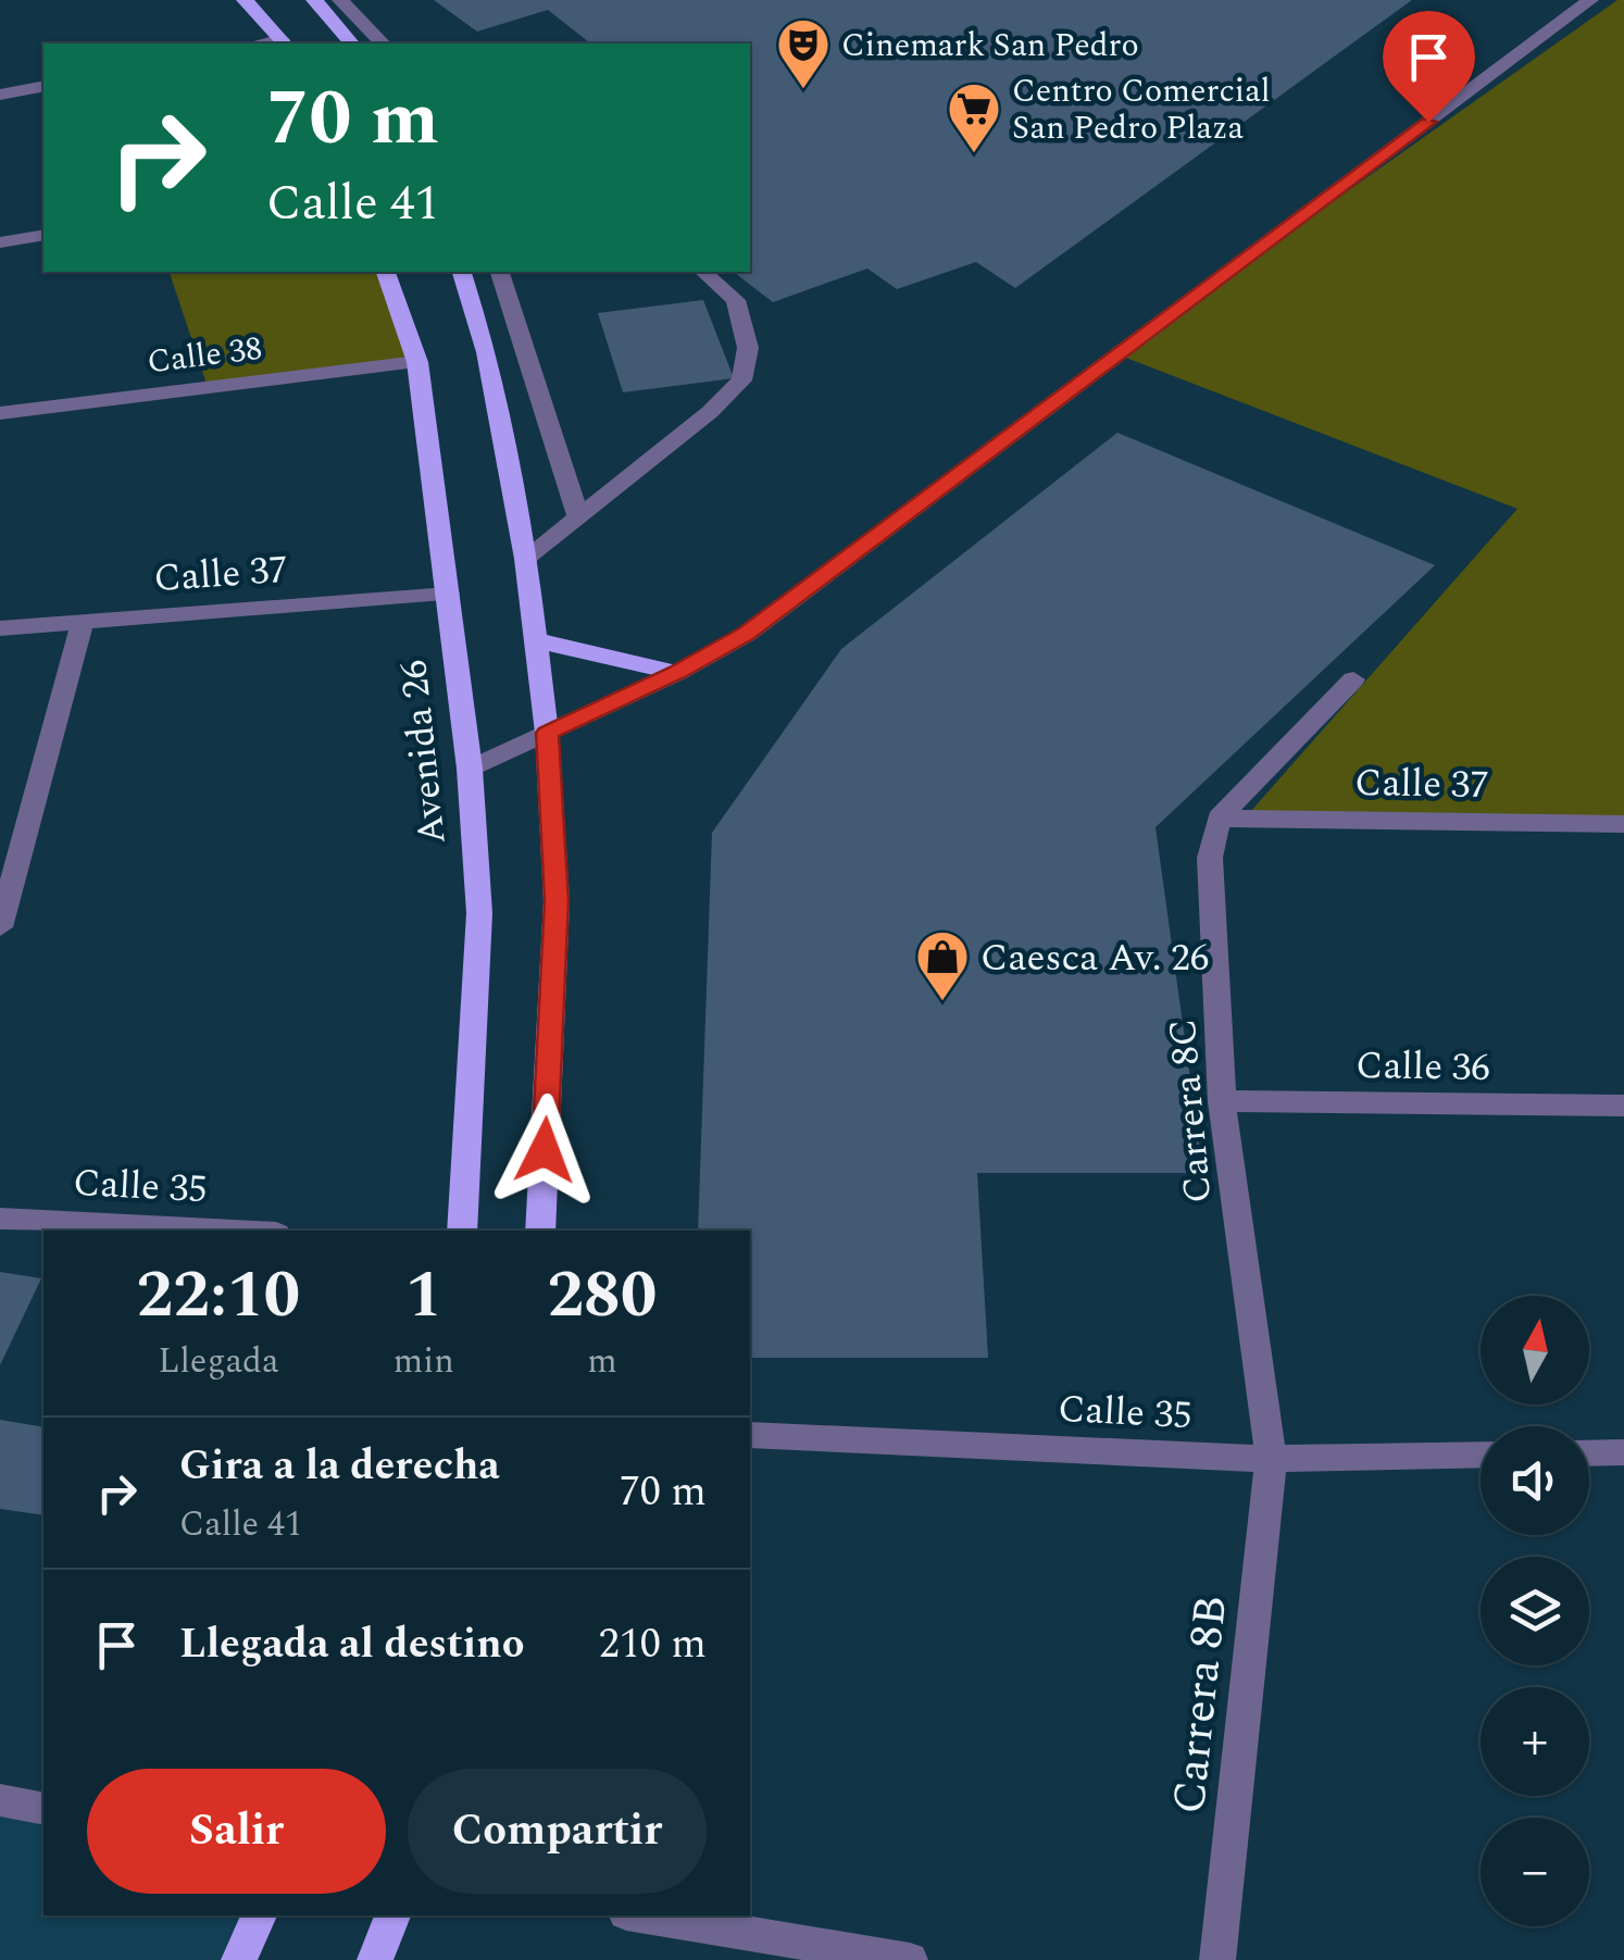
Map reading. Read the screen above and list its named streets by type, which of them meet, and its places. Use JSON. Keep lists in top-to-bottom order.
{
  "streets": {
    "main road": ["Avenida 26"],
    "street": [
      "Calle 38",
      "Calle 37",
      "Calle 36",
      "Carrera 8C",
      "Calle 35",
      "Carrera 8B"
    ]
  },
  "crossings": [
    ["Calle 38", "Avenida 26"],
    ["Calle 37", "Avenida 26"],
    ["Calle 37", "Carrera 8C"],
    ["Calle 36", "Carrera 8C"],
    ["Carrera 8C", "Calle 35"],
    ["Carrera 8C", "Carrera 8B"],
    ["Calle 35", "Carrera 8B"]
  ],
  "places": {
    "theatre": ["Cinemark San Pedro"],
    "supermarket": ["Centro Comercial San Pedro Plaza"],
    "shop": ["Caesca Av. 26"]
  },
  "north": "top",
  "page": {
    "turn": ["70 m", "Calle 41"],
    "eta": [
      "22:10",
      "Llegada",
      "1",
      "min",
      "280",
      "m"
    ],
    "map_buttons": ["+", "−"],
    "list": [
      {
        "name": "Gira a la derecha",
        "note": "Calle 41",
        "value": "70 m"
      },
      {
        "name": "Llegada al destino",
        "value": "210 m"
      }
    ],
    "buttons": ["Salir", "Compartir"]
  }
}
